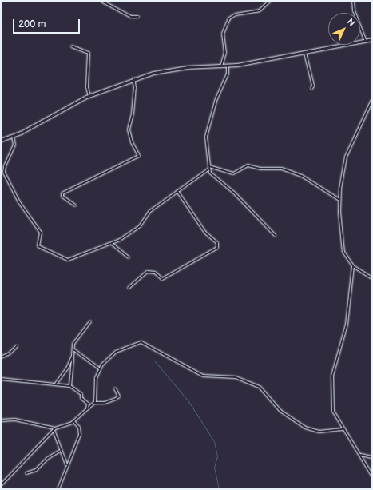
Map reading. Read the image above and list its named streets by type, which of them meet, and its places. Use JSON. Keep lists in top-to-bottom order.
{
  "scale_bar": "200 m",
  "north": "top right"
}
